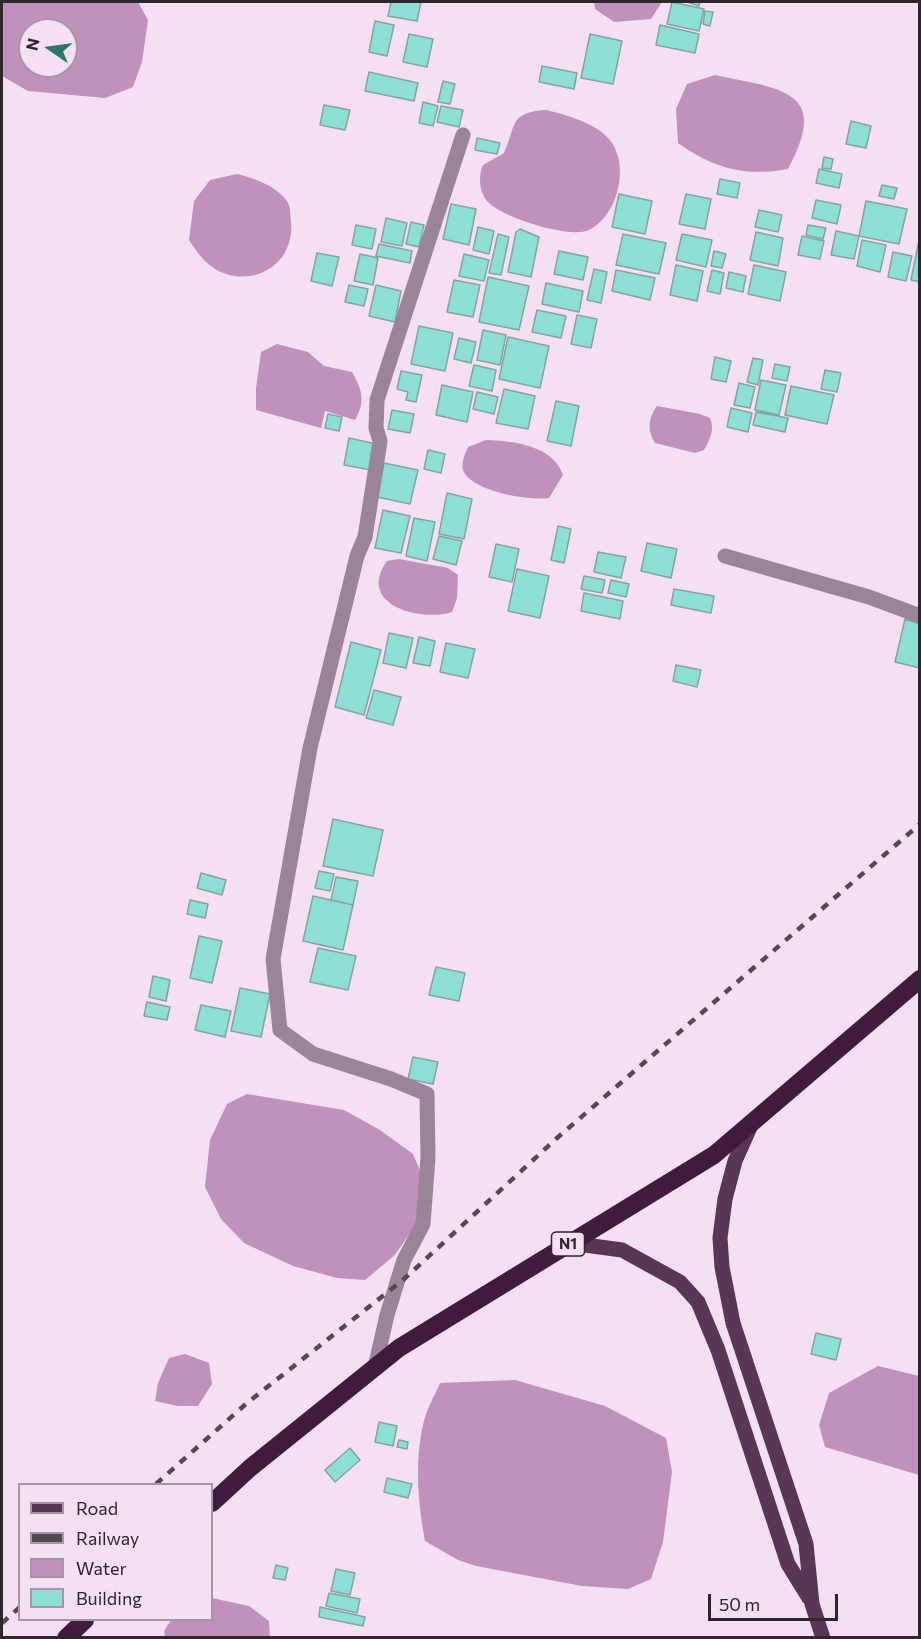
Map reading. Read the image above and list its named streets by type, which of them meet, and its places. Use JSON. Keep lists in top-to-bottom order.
{
  "streets": {
    "highway": ["N1"]
  },
  "legend": [
    "Road",
    "Railway",
    "Water",
    "Building"
  ],
  "scale_bar": "50 m",
  "north": "left"
}
